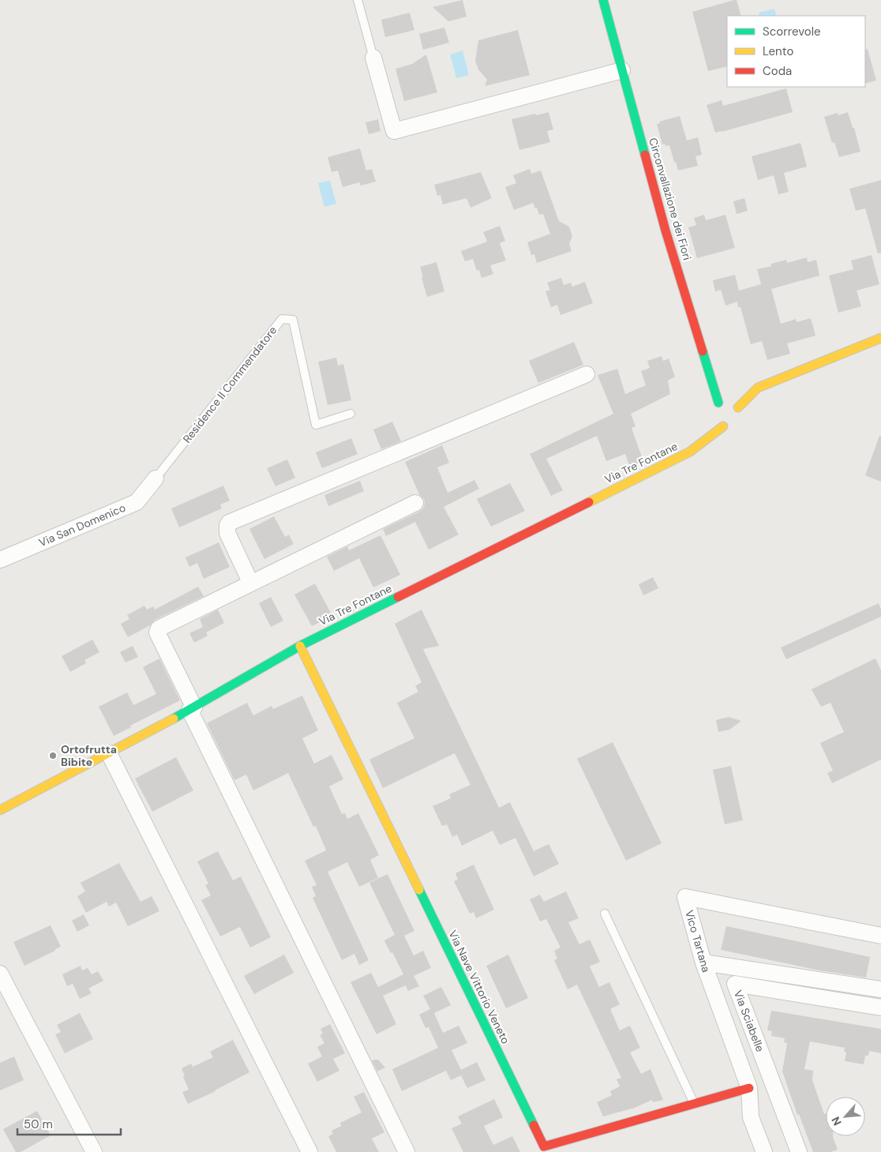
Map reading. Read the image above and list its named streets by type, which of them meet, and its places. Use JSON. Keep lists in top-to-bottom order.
{
  "streets": {
    "street": [
      "Circonvallazione dei Fiori",
      "Via Tre Fontane",
      "Via San Domenico",
      "Vico Tartana",
      "Via Nave Vittorio Veneto",
      "Via Sciabelle"
    ],
    "lane": ["Residence Il Commendatore"]
  },
  "crossings": [
    ["Circonvallazione dei Fiori", "Via Tre Fontane"],
    ["Residence Il Commendatore", "Via San Domenico"],
    ["Via Tre Fontane", "Via Nave Vittorio Veneto"],
    ["Vico Tartana", "Via Nave Vittorio Veneto"]
  ],
  "places": ["Ortofrutta Bibite"],
  "legend": ["Scorrevole", "Lento", "Coda"],
  "scale_bar": "50 m",
  "north": "bottom left"
}
